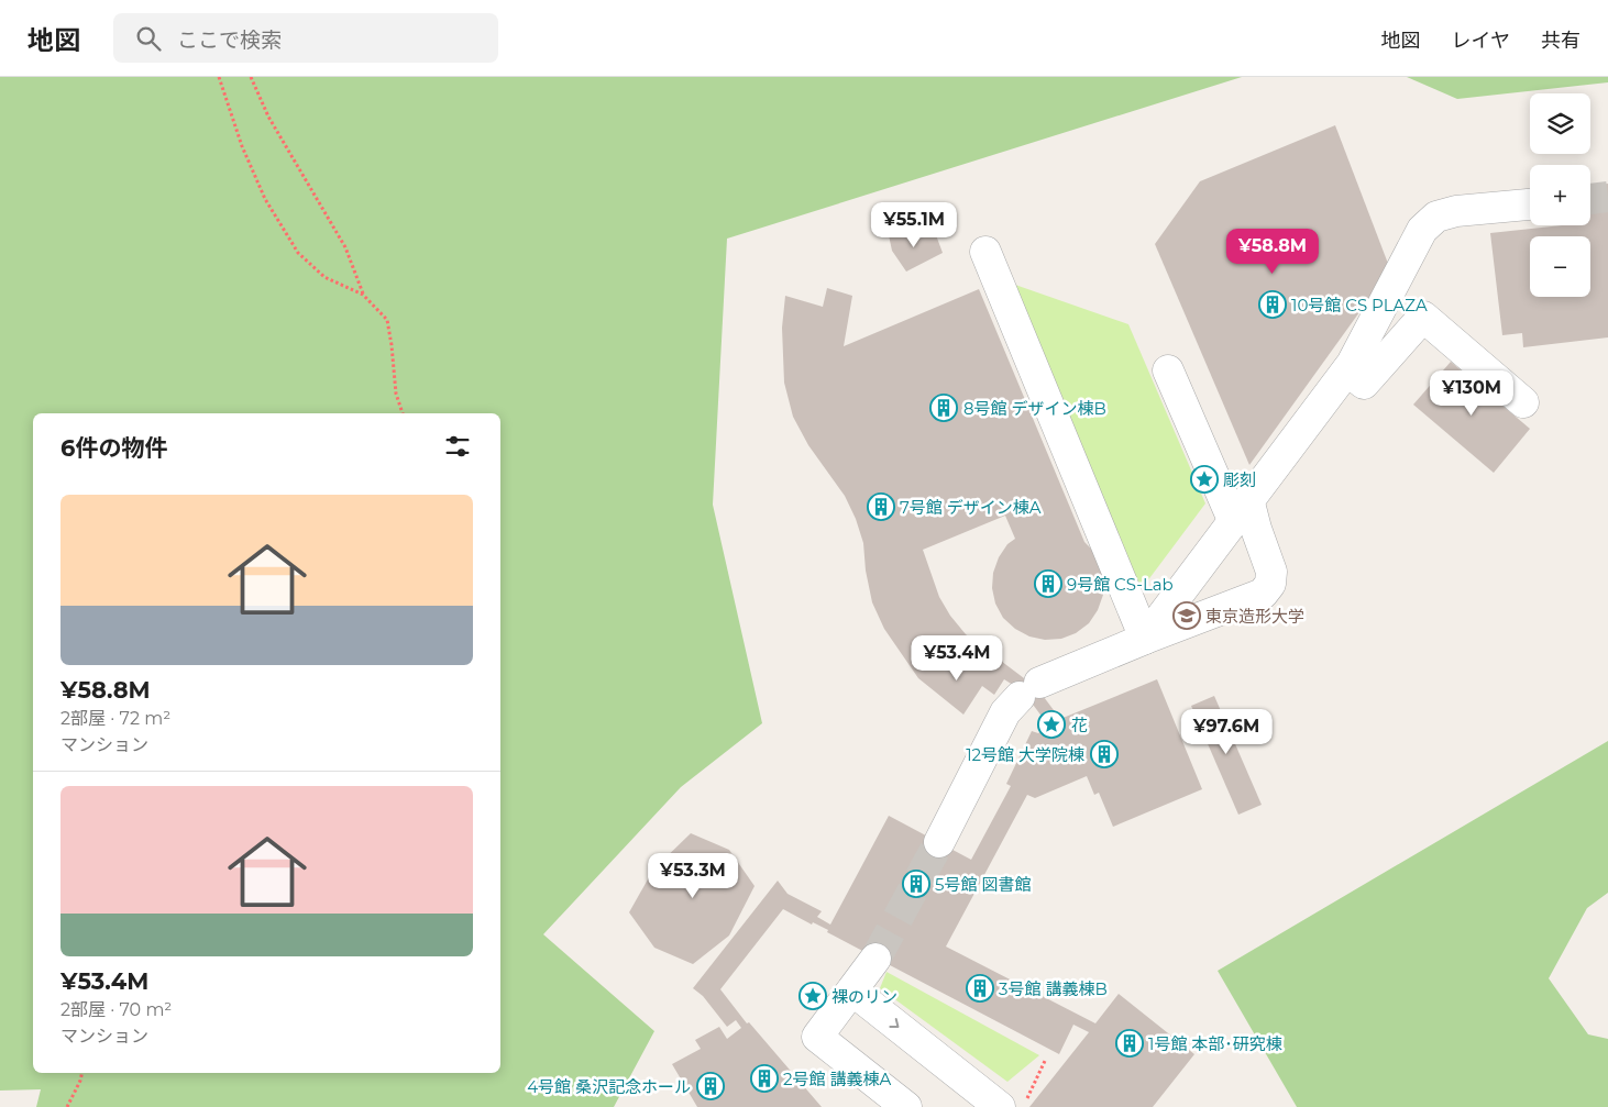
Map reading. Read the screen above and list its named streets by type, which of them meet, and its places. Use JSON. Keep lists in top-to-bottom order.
{
  "places": {
    "building": [
      "10号館 CS PLAZA",
      "8号館 デザイン棟B",
      "7号館 デザイン棟A",
      "9号館 CS-Lab",
      "12号館 大学院棟",
      "5号館 図書館",
      "3号館 講義棟B",
      "1号館 本部･研究棟",
      "2号館 講義棟A",
      "4号館 桑沢記念ホール"
    ],
    "place": ["彫刻", "花", "裸のリン"],
    "school or university": ["東京造形大学"]
  },
  "page": {
    "header": "地図",
    "search": "ここで検索",
    "nav": ["地図", "レイヤ", "共有"],
    "map_buttons": ["+", "−"],
    "price": [
      "¥55.1M",
      "¥58.8M",
      "¥130M",
      "¥53.4M",
      "¥97.6M",
      "¥53.3M"
    ],
    "heading": "6件の物件",
    "list": [
      {
        "name": "¥58.8M",
        "note": "2部屋 · 72 m² · マンション"
      },
      {
        "name": "¥53.4M",
        "note": "2部屋 · 70 m² · マンション"
      }
    ]
  }
}
